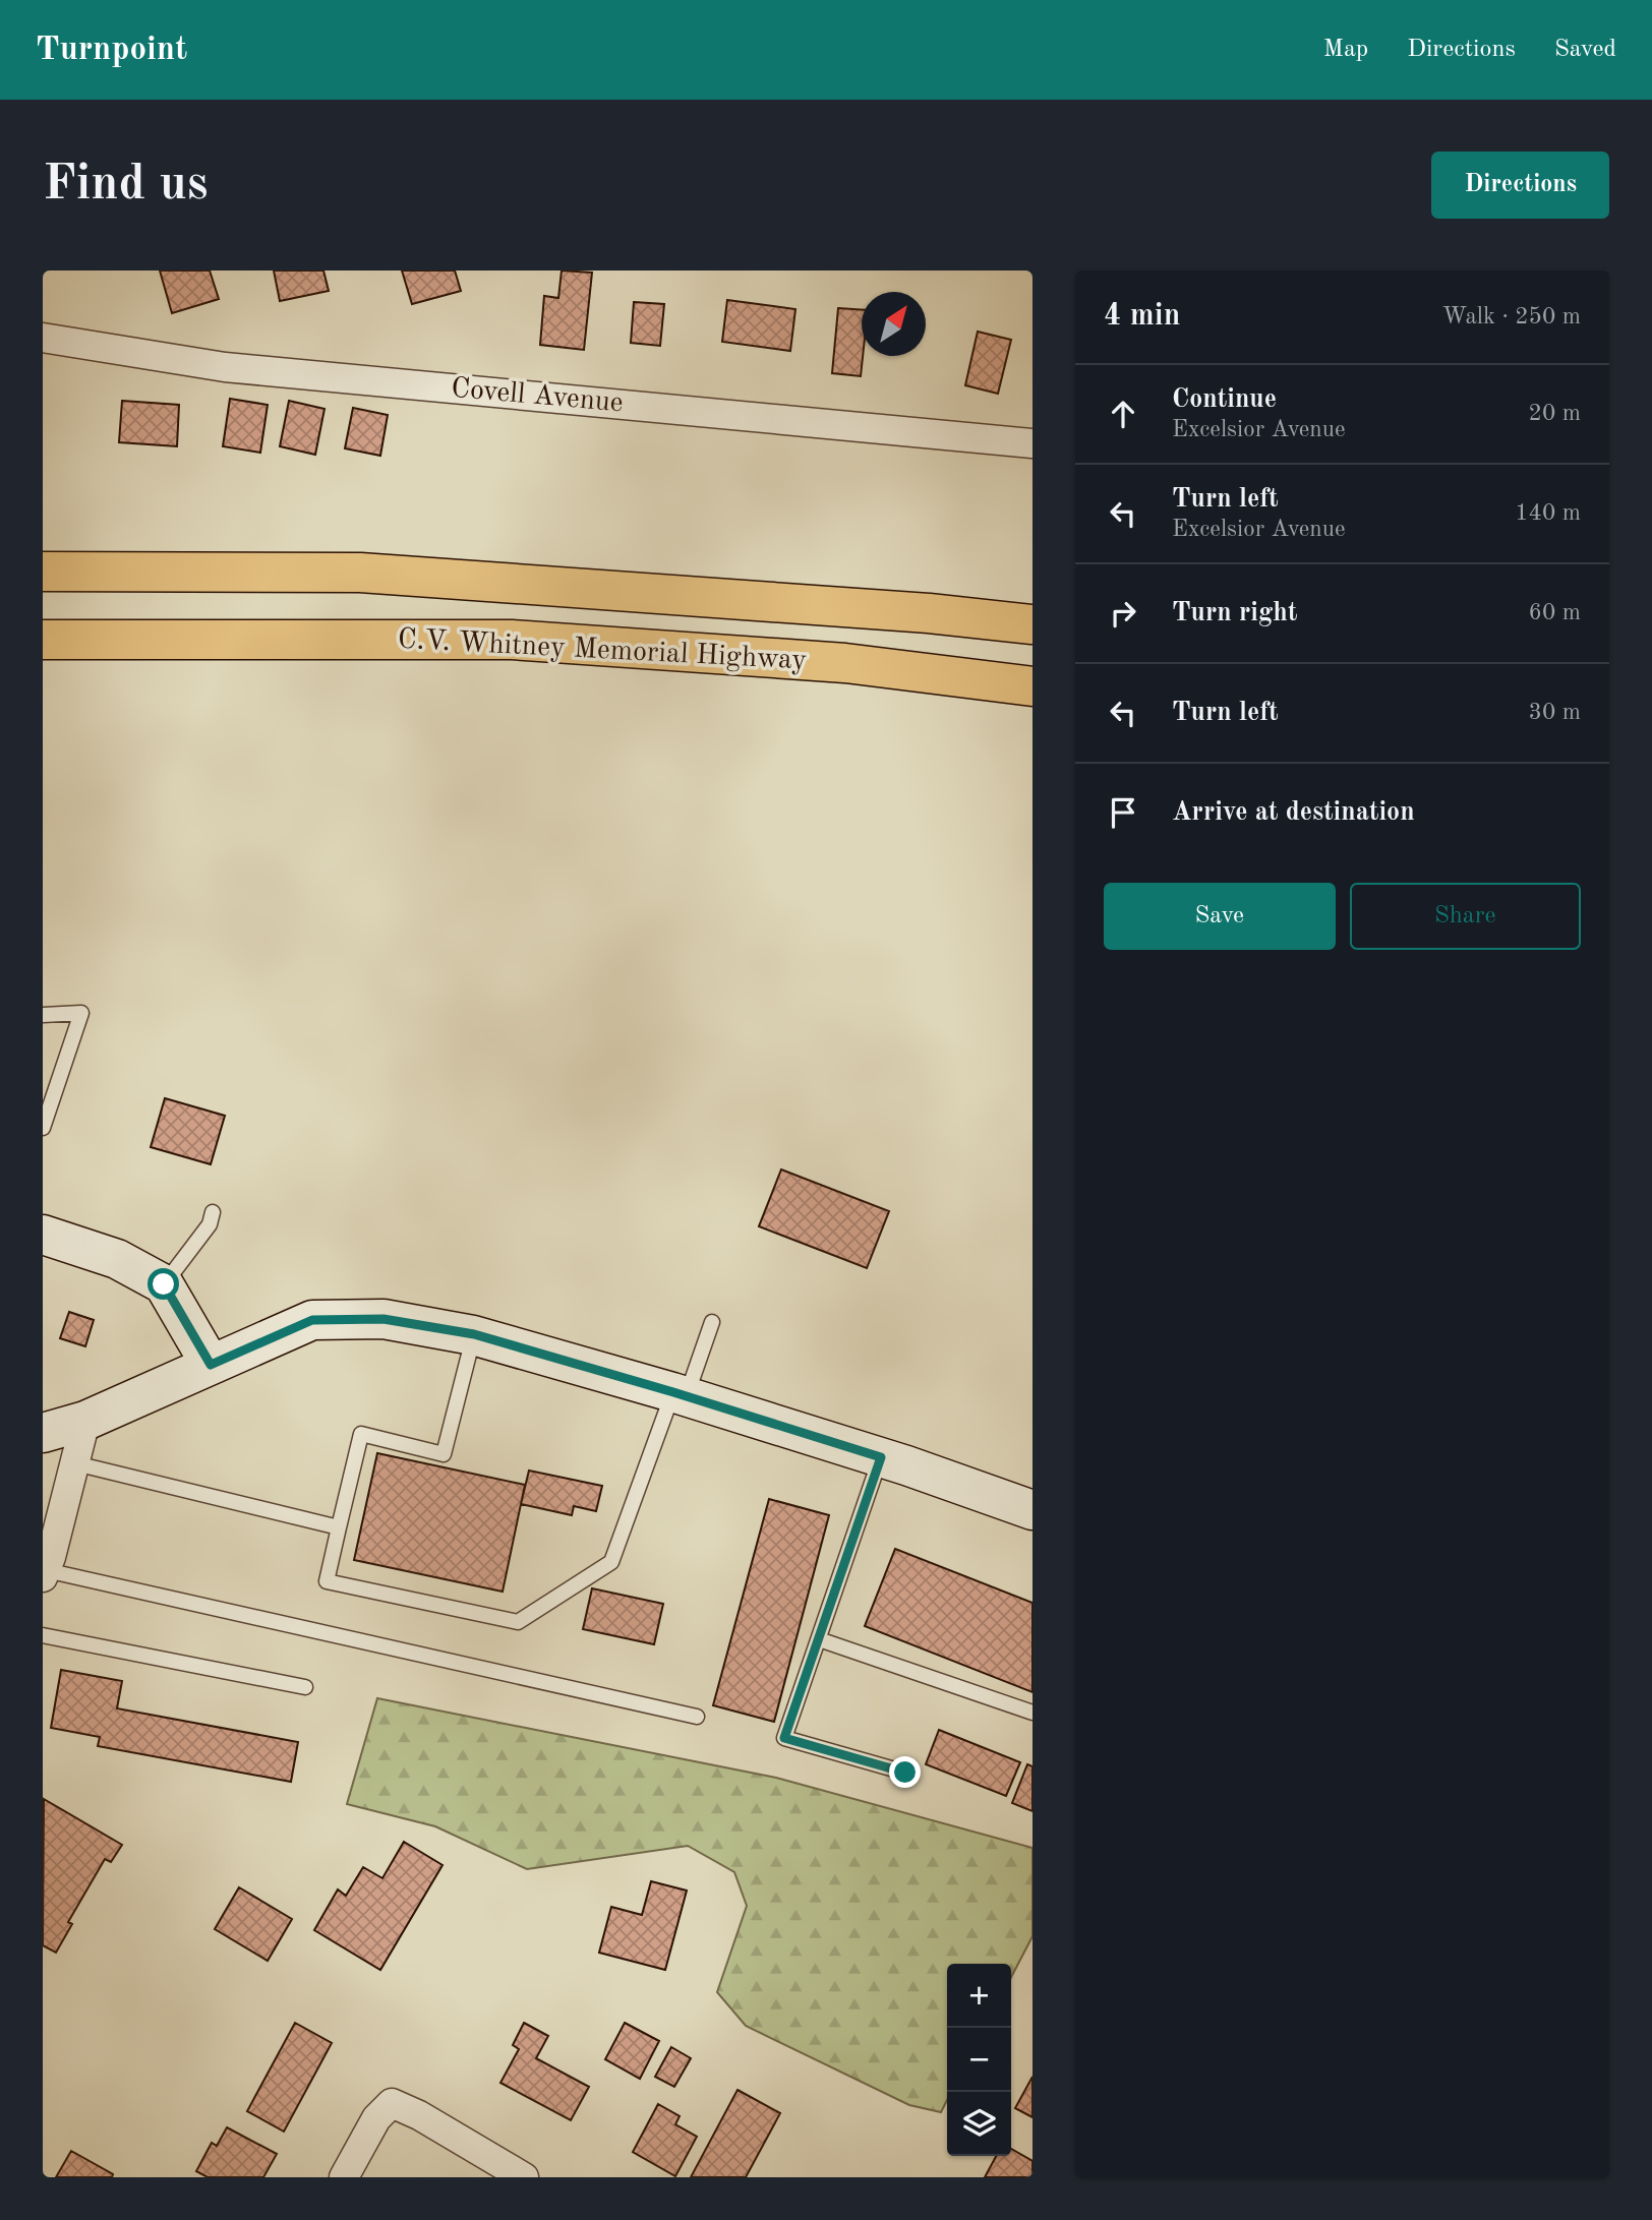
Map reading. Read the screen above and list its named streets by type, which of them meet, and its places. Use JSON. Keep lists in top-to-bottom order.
{
  "streets": {
    "highway": ["C.V. Whitney Memorial Highway"],
    "street": ["Covell Avenue"]
  },
  "north": "top right",
  "page": {
    "header": "Turnpoint",
    "nav": ["Map", "Directions", "Saved"],
    "buttons": [
      "Directions",
      ["Save", "Share"]
    ],
    "title": "Find us",
    "heading": ["4 min", "Walk · 250 m"],
    "list": [
      ["Continue", "Excelsior Avenue", "20 m"],
      ["Turn left", "Excelsior Avenue", "140 m"],
      ["Turn right", "60 m"],
      ["Turn left", "30 m"],
      "Arrive at destination"
    ],
    "map_buttons": ["+", "−"]
  }
}
